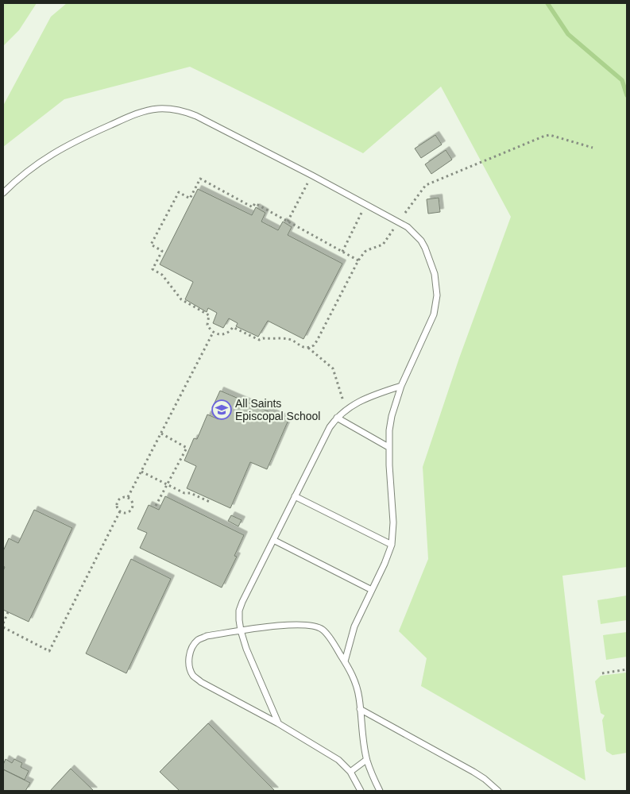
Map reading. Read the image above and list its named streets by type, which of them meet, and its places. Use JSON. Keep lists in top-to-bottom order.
{
  "places": {
    "school or university": ["All Saints Episcopal School"]
  }
}
